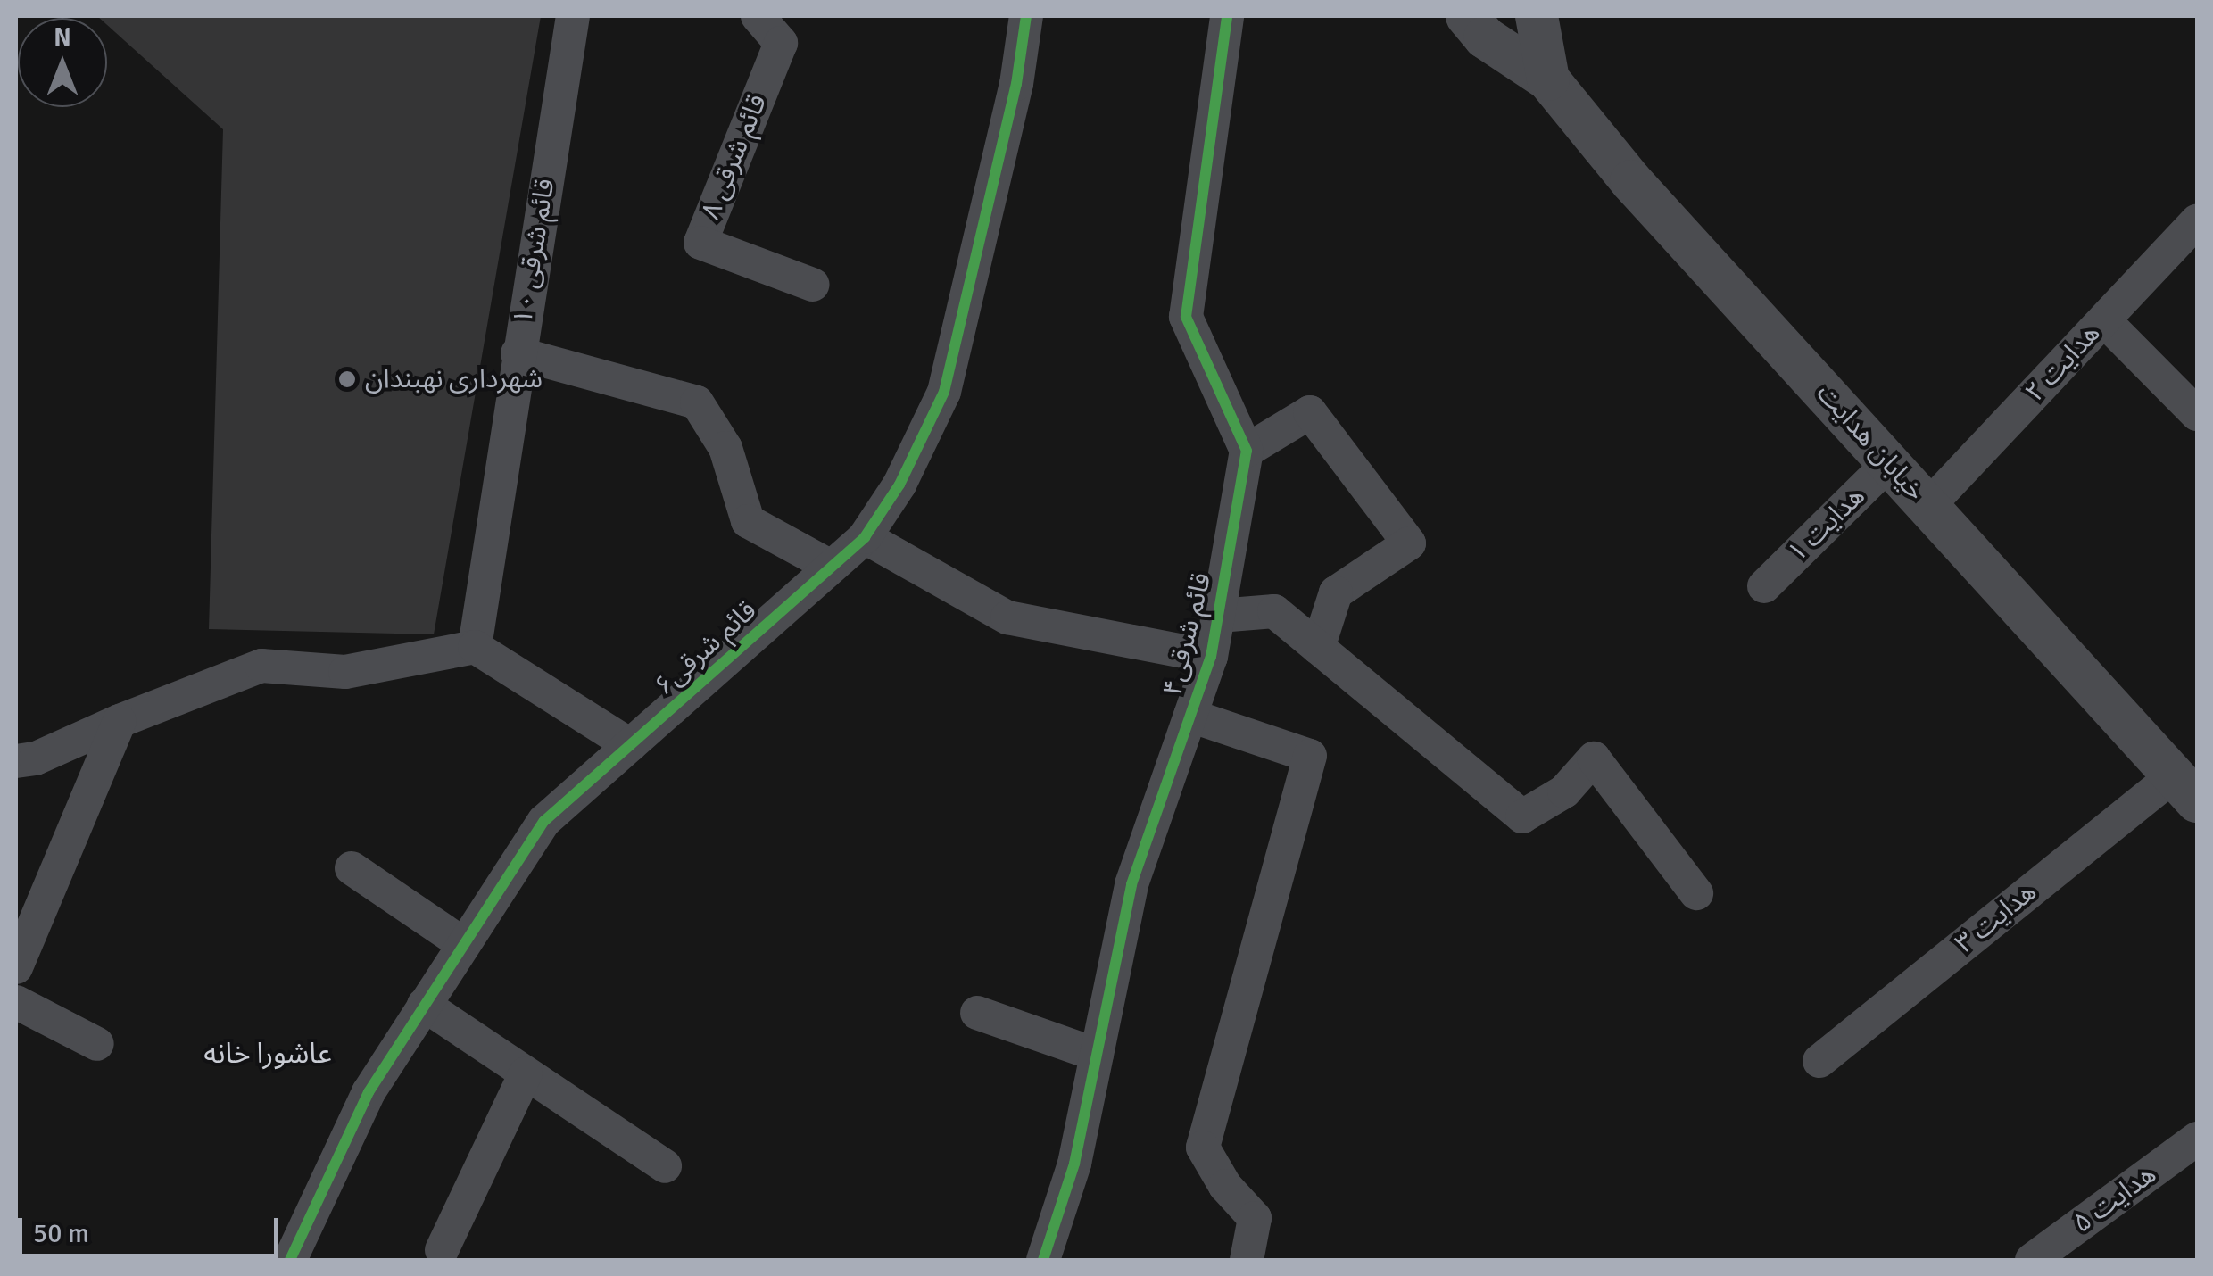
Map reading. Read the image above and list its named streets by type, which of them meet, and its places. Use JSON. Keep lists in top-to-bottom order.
{
  "streets": {
    "street": [
      "قائم شرقی ۸",
      "قائم شرقی ۱۰",
      "هدایت ۲",
      "خیابان هدایت",
      "هدایت ۱",
      "۴قائم شرقی",
      "۶قائم شرقی",
      "هدایت ۳",
      "هدایت ۵"
    ]
  },
  "crossings": [
    ["هدایت ۲", "خیابان هدایت"],
    ["خیابان هدایت", "هدایت ۱"],
    ["خیابان هدایت", "هدایت ۳"]
  ],
  "districts": ["عاشورا خانه"],
  "places": ["شهرداری نهبندان"],
  "scale_bar": "50 m",
  "north": "top"
}
